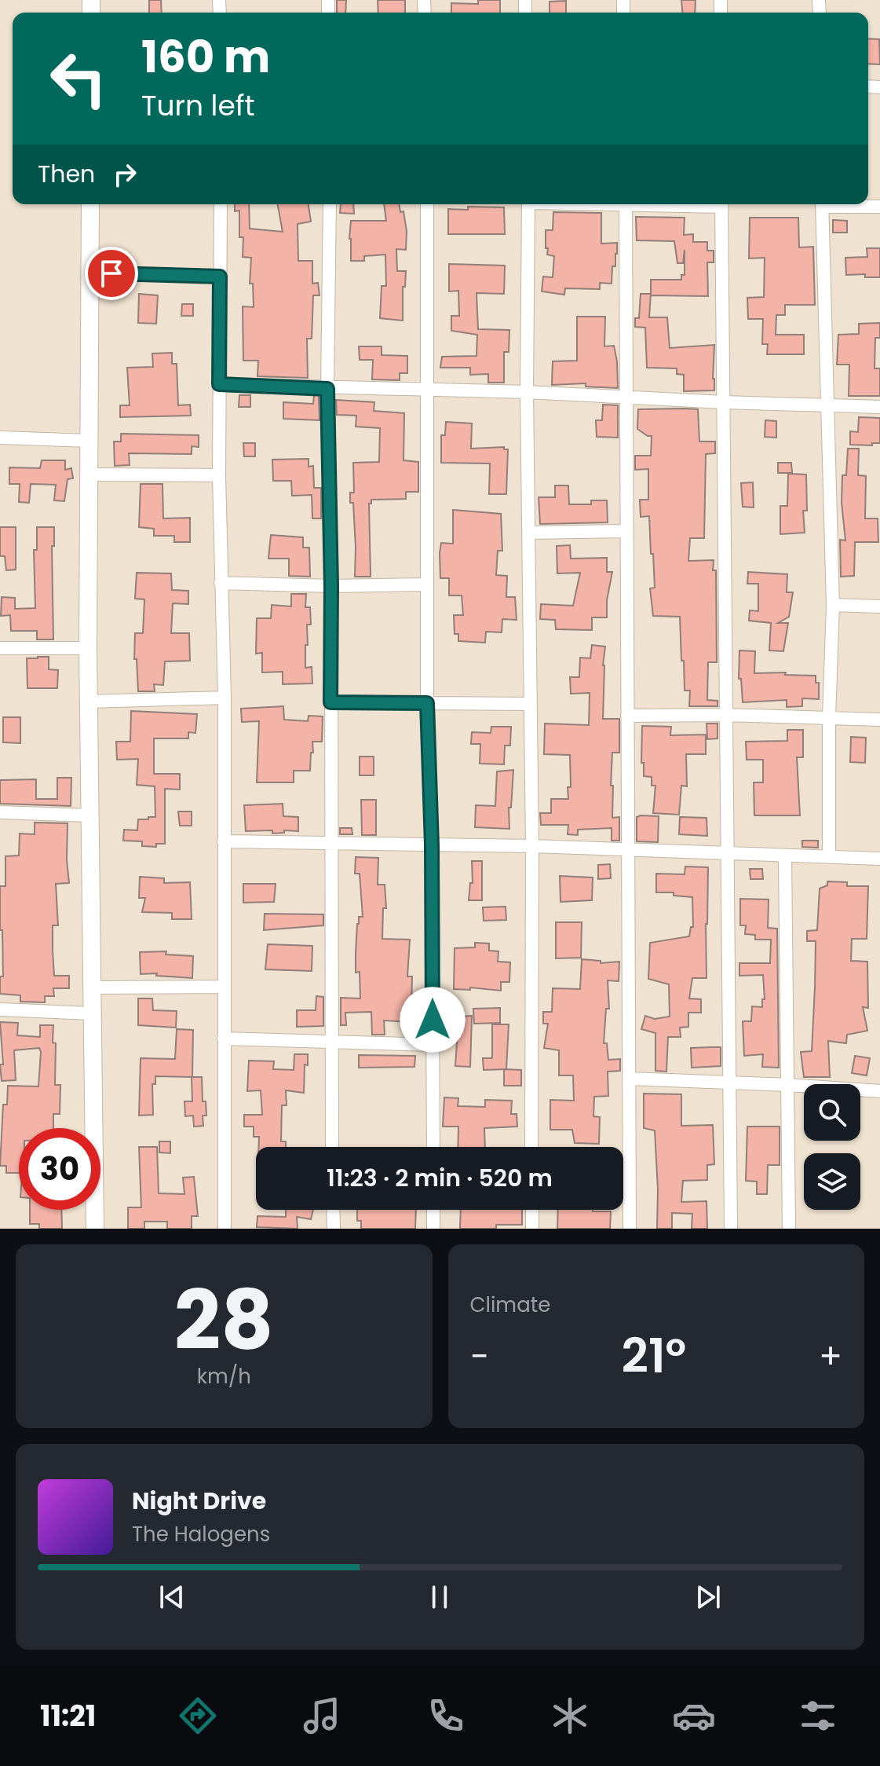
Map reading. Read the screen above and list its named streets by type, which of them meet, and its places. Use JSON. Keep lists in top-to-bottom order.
{
  "page": {
    "turn": ["160 m", "Turn left"],
    "then": "Then",
    "limit": "30",
    "trip": "11:23 · 2 min · 520 m",
    "tile": [
      ["28", "km/h"],
      "Climate"
    ],
    "heat": ["−", "21°", "+"],
    "song": ["Night Drive", "The Halogens"],
    "tabs": "11:21"
  }
}
